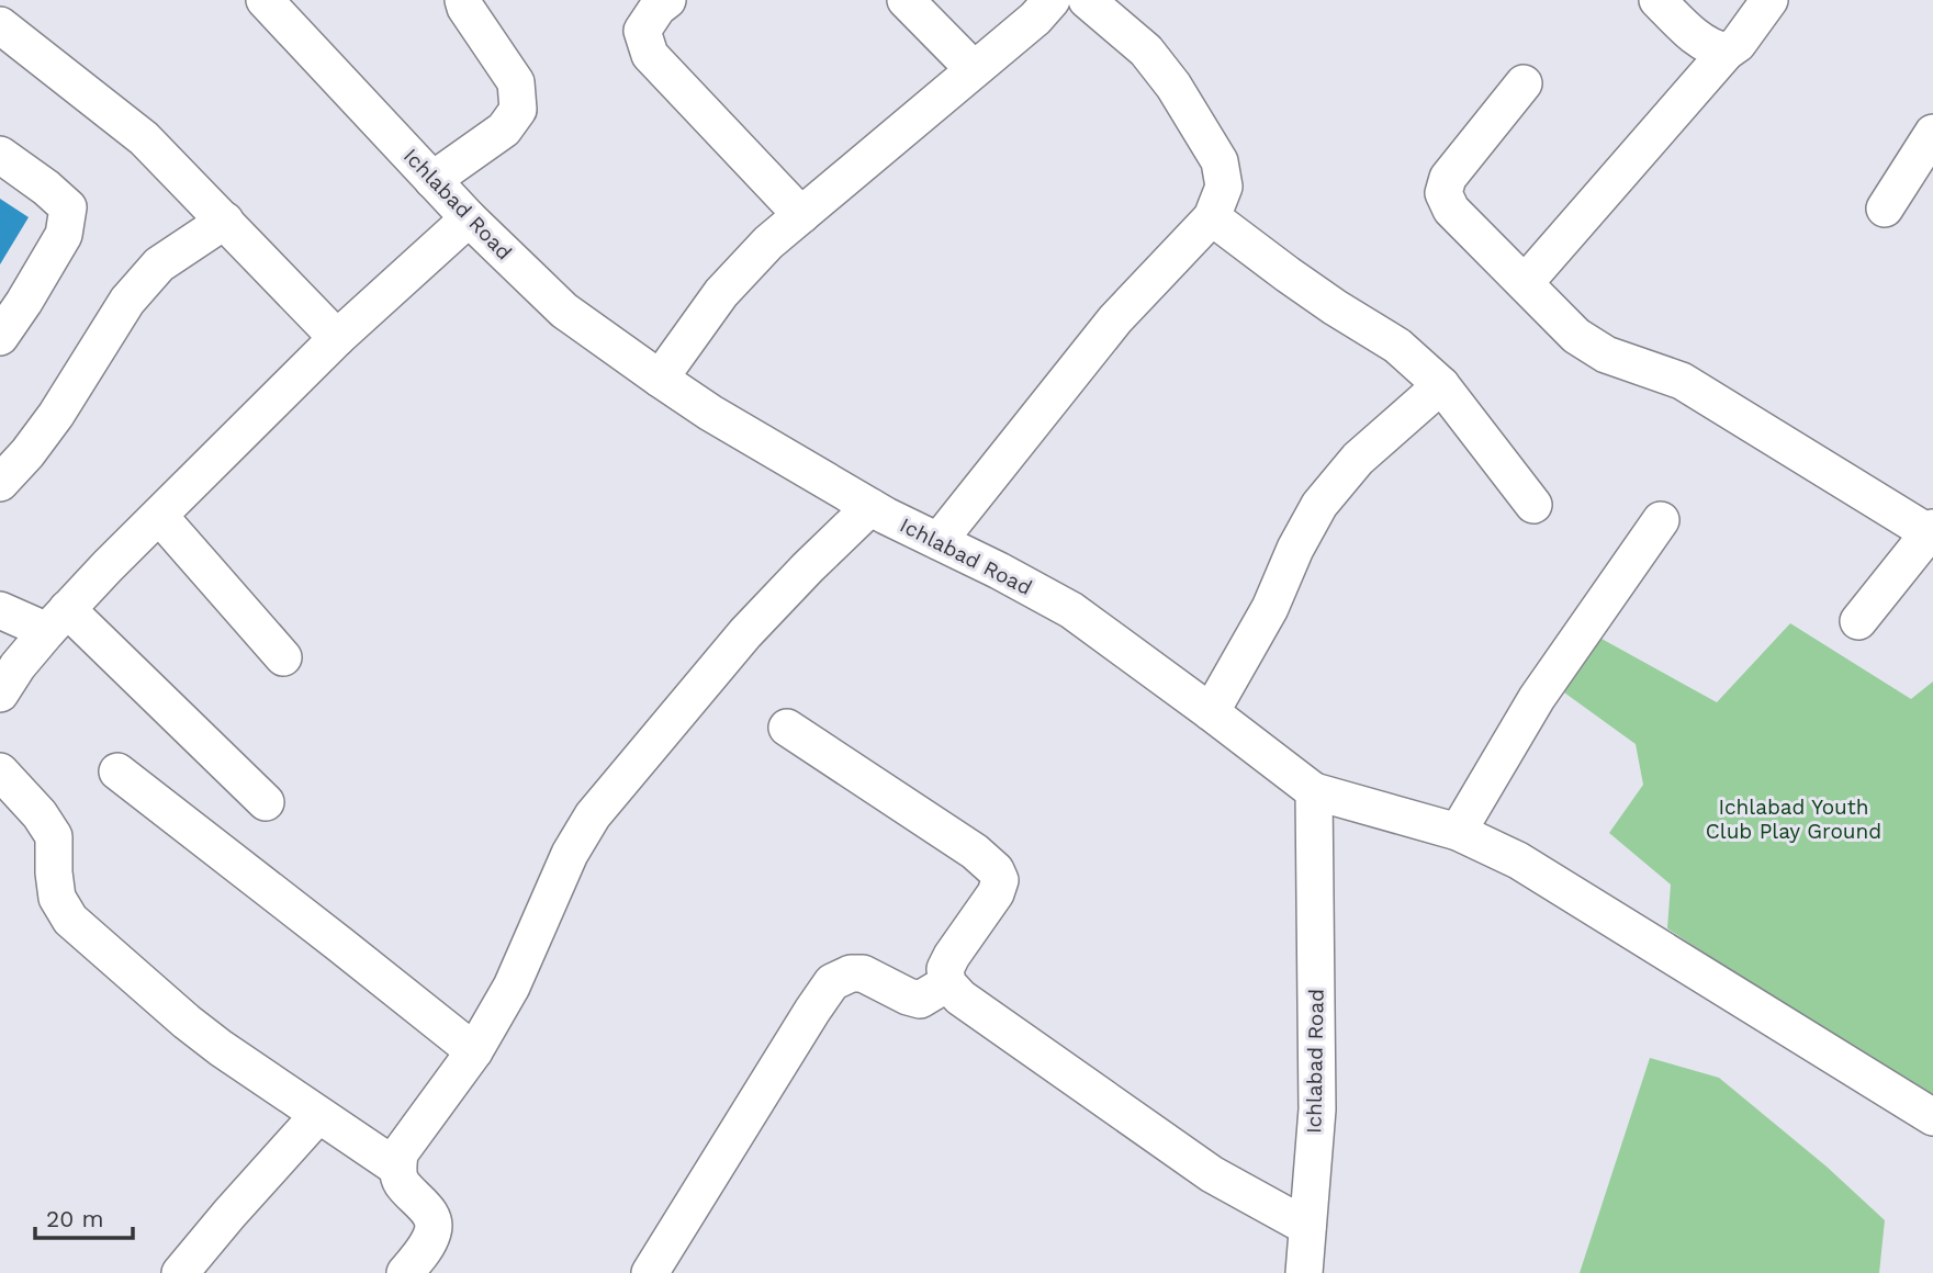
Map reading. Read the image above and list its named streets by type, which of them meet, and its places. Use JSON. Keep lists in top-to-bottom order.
{
  "streets": {
    "street": ["Ichlabad Road"]
  },
  "parks": ["Ichlabad Youth Club Play Ground"],
  "scale_bar": "20 m"
}
